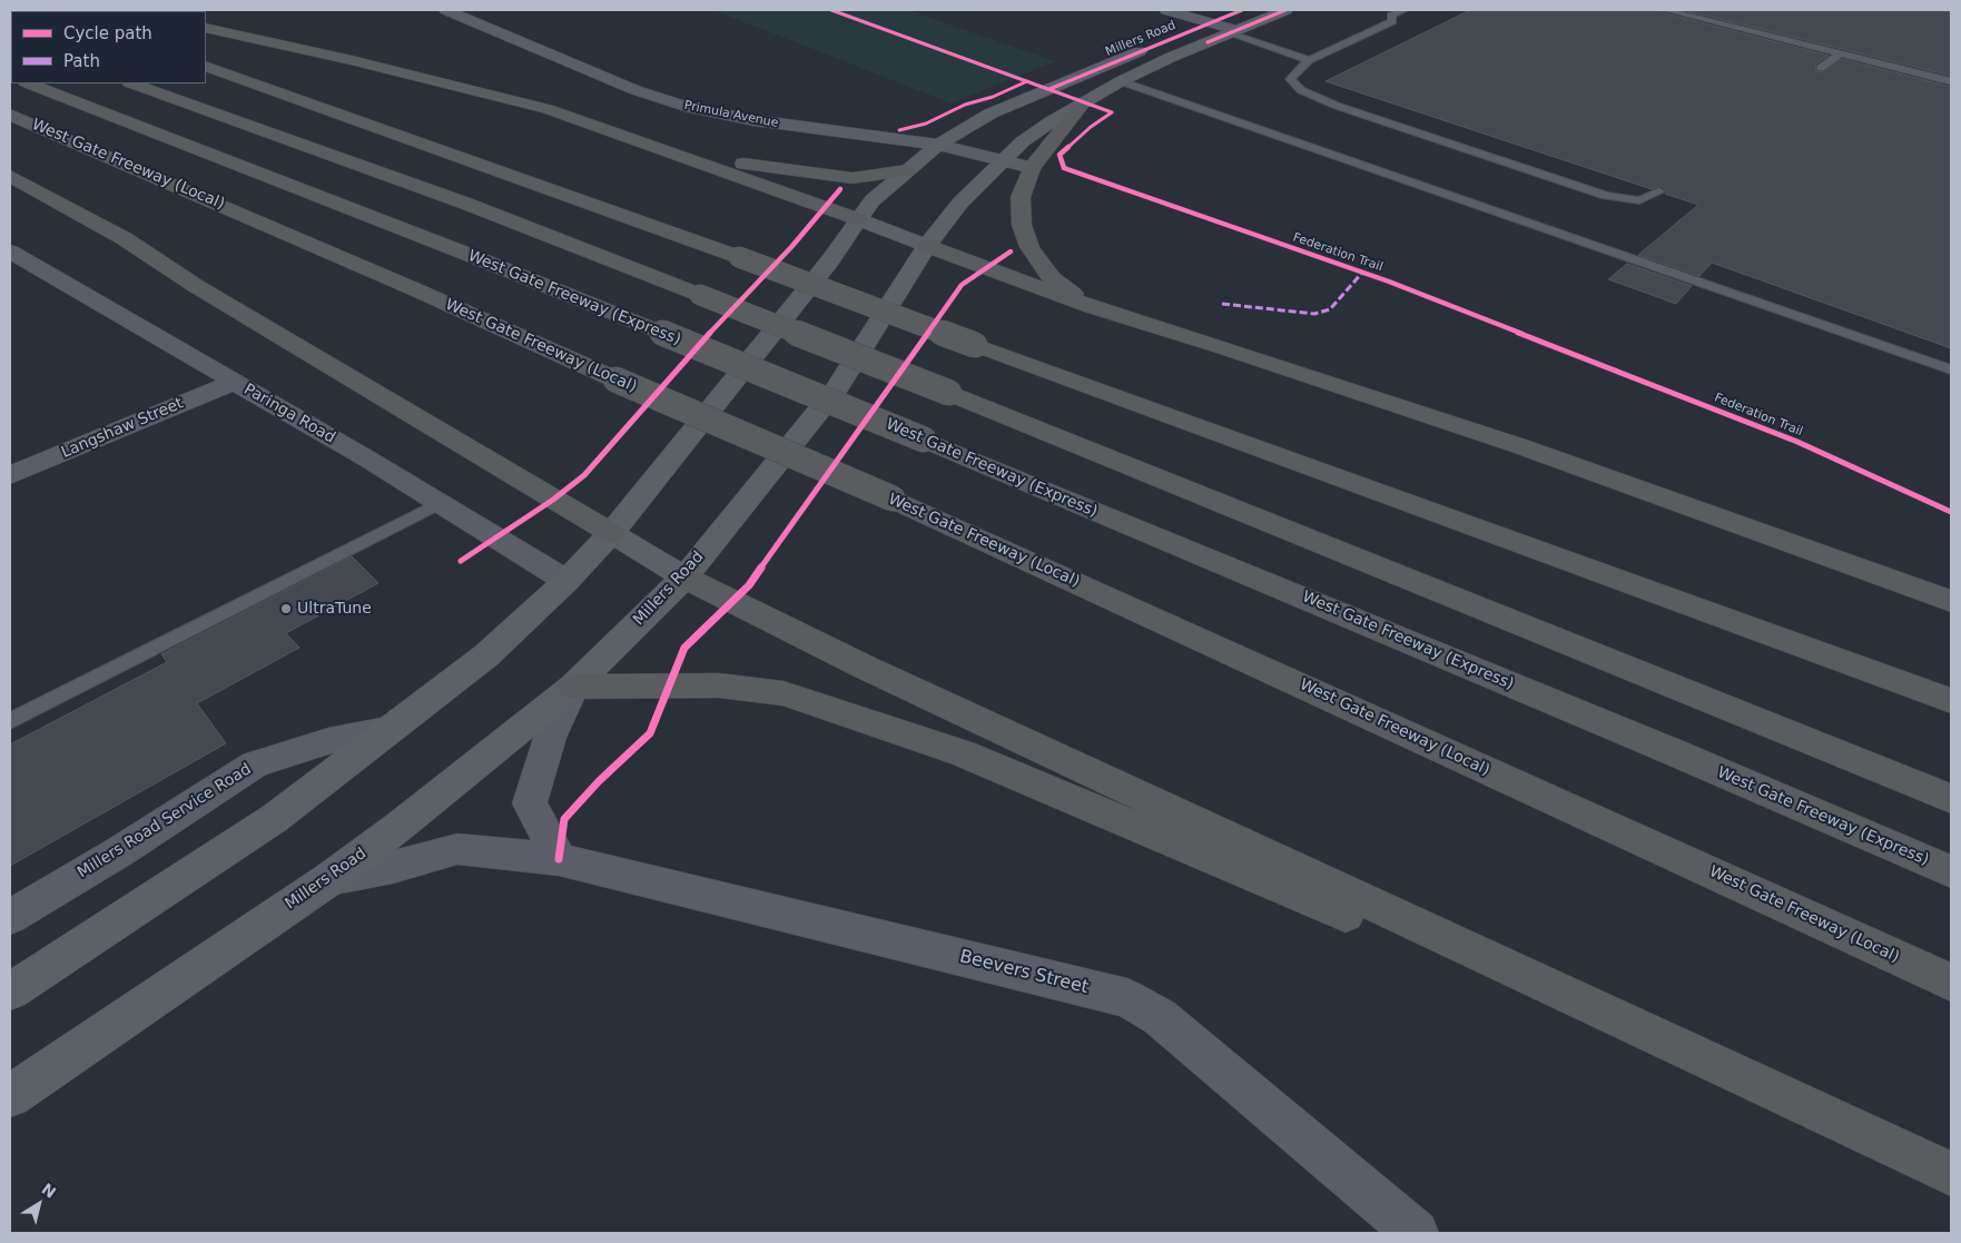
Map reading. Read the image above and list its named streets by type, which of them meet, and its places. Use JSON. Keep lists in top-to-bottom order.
{
  "streets": {
    "highway": ["West Gate Freeway (Local)", "West Gate Freeway (Express)"],
    "main road": ["Millers Road"],
    "street": [
      "Primula Avenue",
      "Paringa Road",
      "Langshaw Street",
      "Millers Road Service Road",
      "Beevers Street"
    ],
    "cycle path": ["Federation Trail"]
  },
  "crossings": [
    ["Millers Road", "Primula Avenue"],
    ["Millers Road", "Paringa Road"],
    ["Millers Road", "Millers Road Service Road"],
    ["Millers Road", "Beevers Street"],
    ["Paringa Road", "Langshaw Street"]
  ],
  "places": ["UltraTune"],
  "legend": ["Cycle path", "Path"],
  "north": "top right"
}
